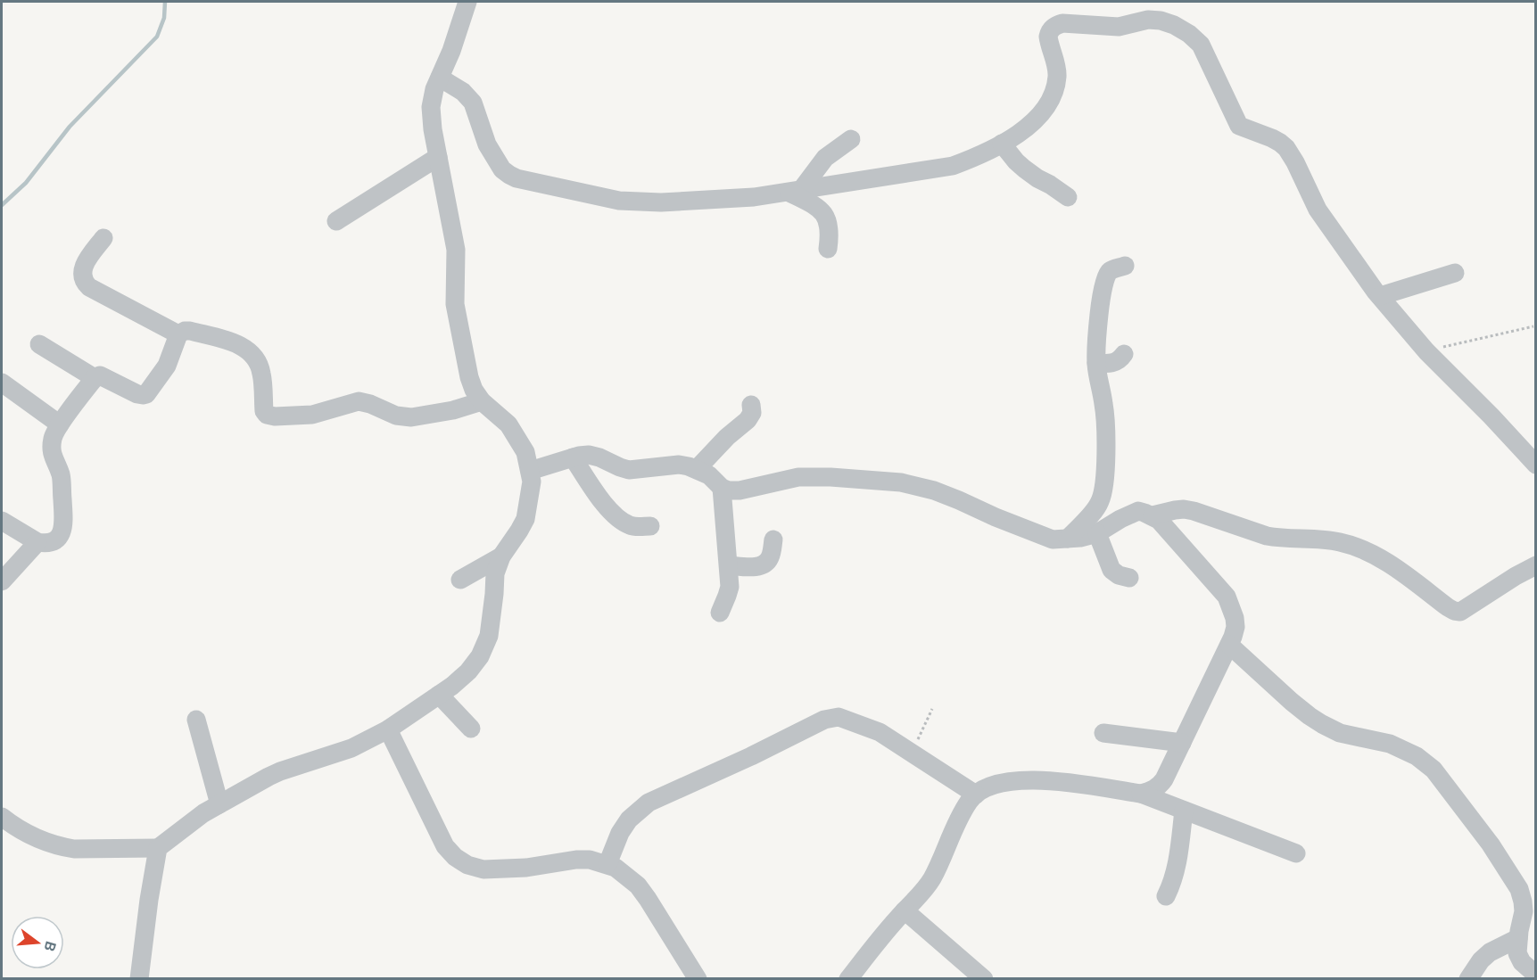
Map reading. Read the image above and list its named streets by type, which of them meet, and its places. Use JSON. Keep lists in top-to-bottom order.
{
  "north": "right"
}
